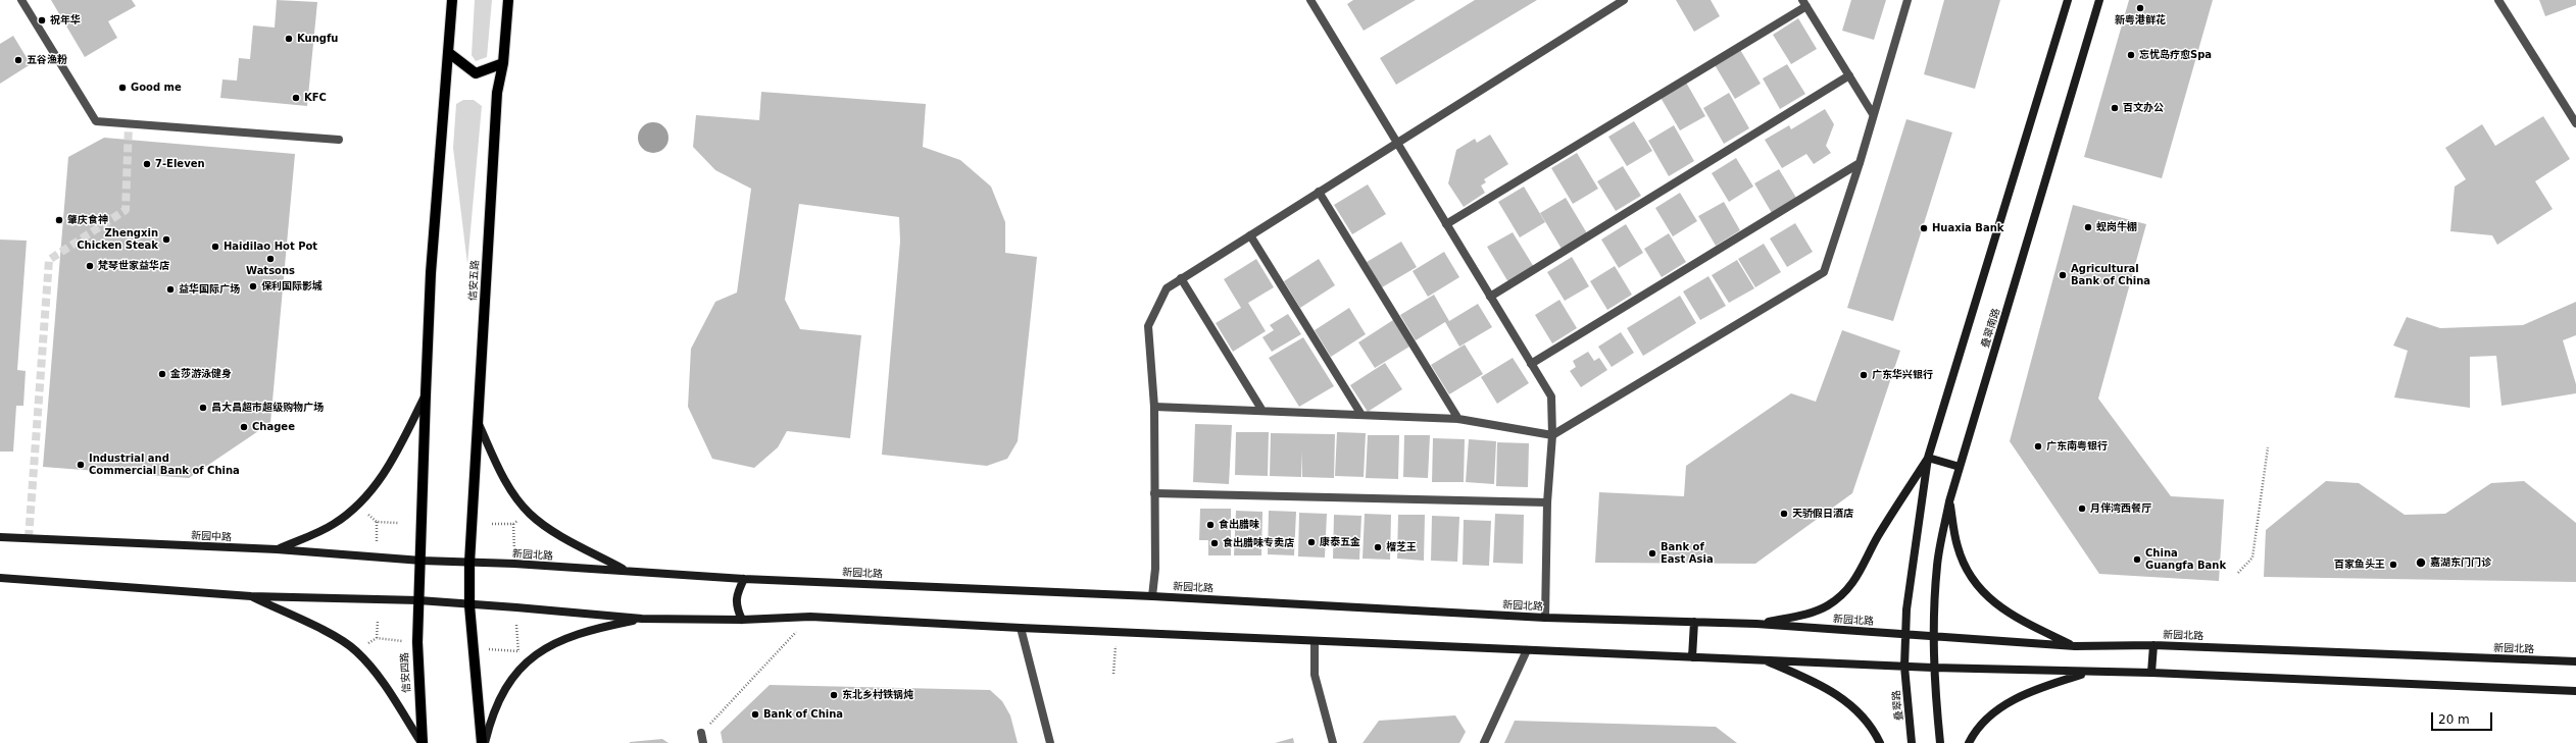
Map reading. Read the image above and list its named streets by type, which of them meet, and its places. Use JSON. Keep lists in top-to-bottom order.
{
  "streets": {
    "main road": [
      "信安五路",
      "叠翠南路",
      "新园中路",
      "新园北路",
      "信安四路",
      "叠翠路"
    ]
  },
  "crossings": [
    ["信安五路", "新园北路"],
    ["叠翠南路", "新园北路"],
    ["新园中路", "新园北路"],
    ["新园中路", "信安四路"],
    ["新园北路", "信安四路"]
  ],
  "places": [
    "新粤港鲜花",
    "祝年华",
    "Kungfu",
    "忘忧岛疗愈Spa",
    "五谷渔粉",
    "Good me",
    "KFC",
    "百文办公",
    "7-Eleven",
    "肇庆食神",
    "蚬岗牛棚",
    "Huaxia Bank",
    "Zhengxin Chicken Steak",
    "Haidilao Hot Pot",
    "Watsons",
    "梵琴世家益华店",
    "Agricultural Bank of China",
    "保利国际影城",
    "益华国际广场",
    "金莎游泳健身",
    "广东华兴银行",
    "昌大昌超市超级购物广场",
    "Chagee",
    "广东南粤银行",
    "Industrial and Commercial Bank of China",
    "月伴湾西餐厅",
    "天骄假日酒店",
    "食出腊味",
    "康泰五金",
    "食出腊味专卖店",
    "榴芝王",
    "Bank of East Asia",
    "China Guangfa Bank",
    "嘉湖东门门诊",
    "百家鱼头王",
    "东北乡村铁锅炖",
    "Bank of China"
  ],
  "scale_bar": "20 m"
}
